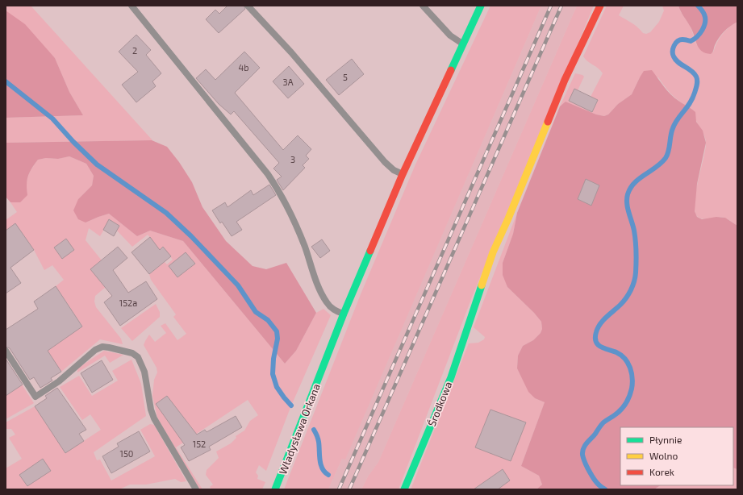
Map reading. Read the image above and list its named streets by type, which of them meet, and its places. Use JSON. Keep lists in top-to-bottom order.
{
  "streets": {
    "street": ["Środkowa", "Władysława Orkana"]
  },
  "house_numbers": [
    "2",
    "4b",
    "5",
    "3A",
    "3",
    "152a",
    "152",
    "150"
  ],
  "legend": ["Płynnie", "Wolno", "Korek"]
}
